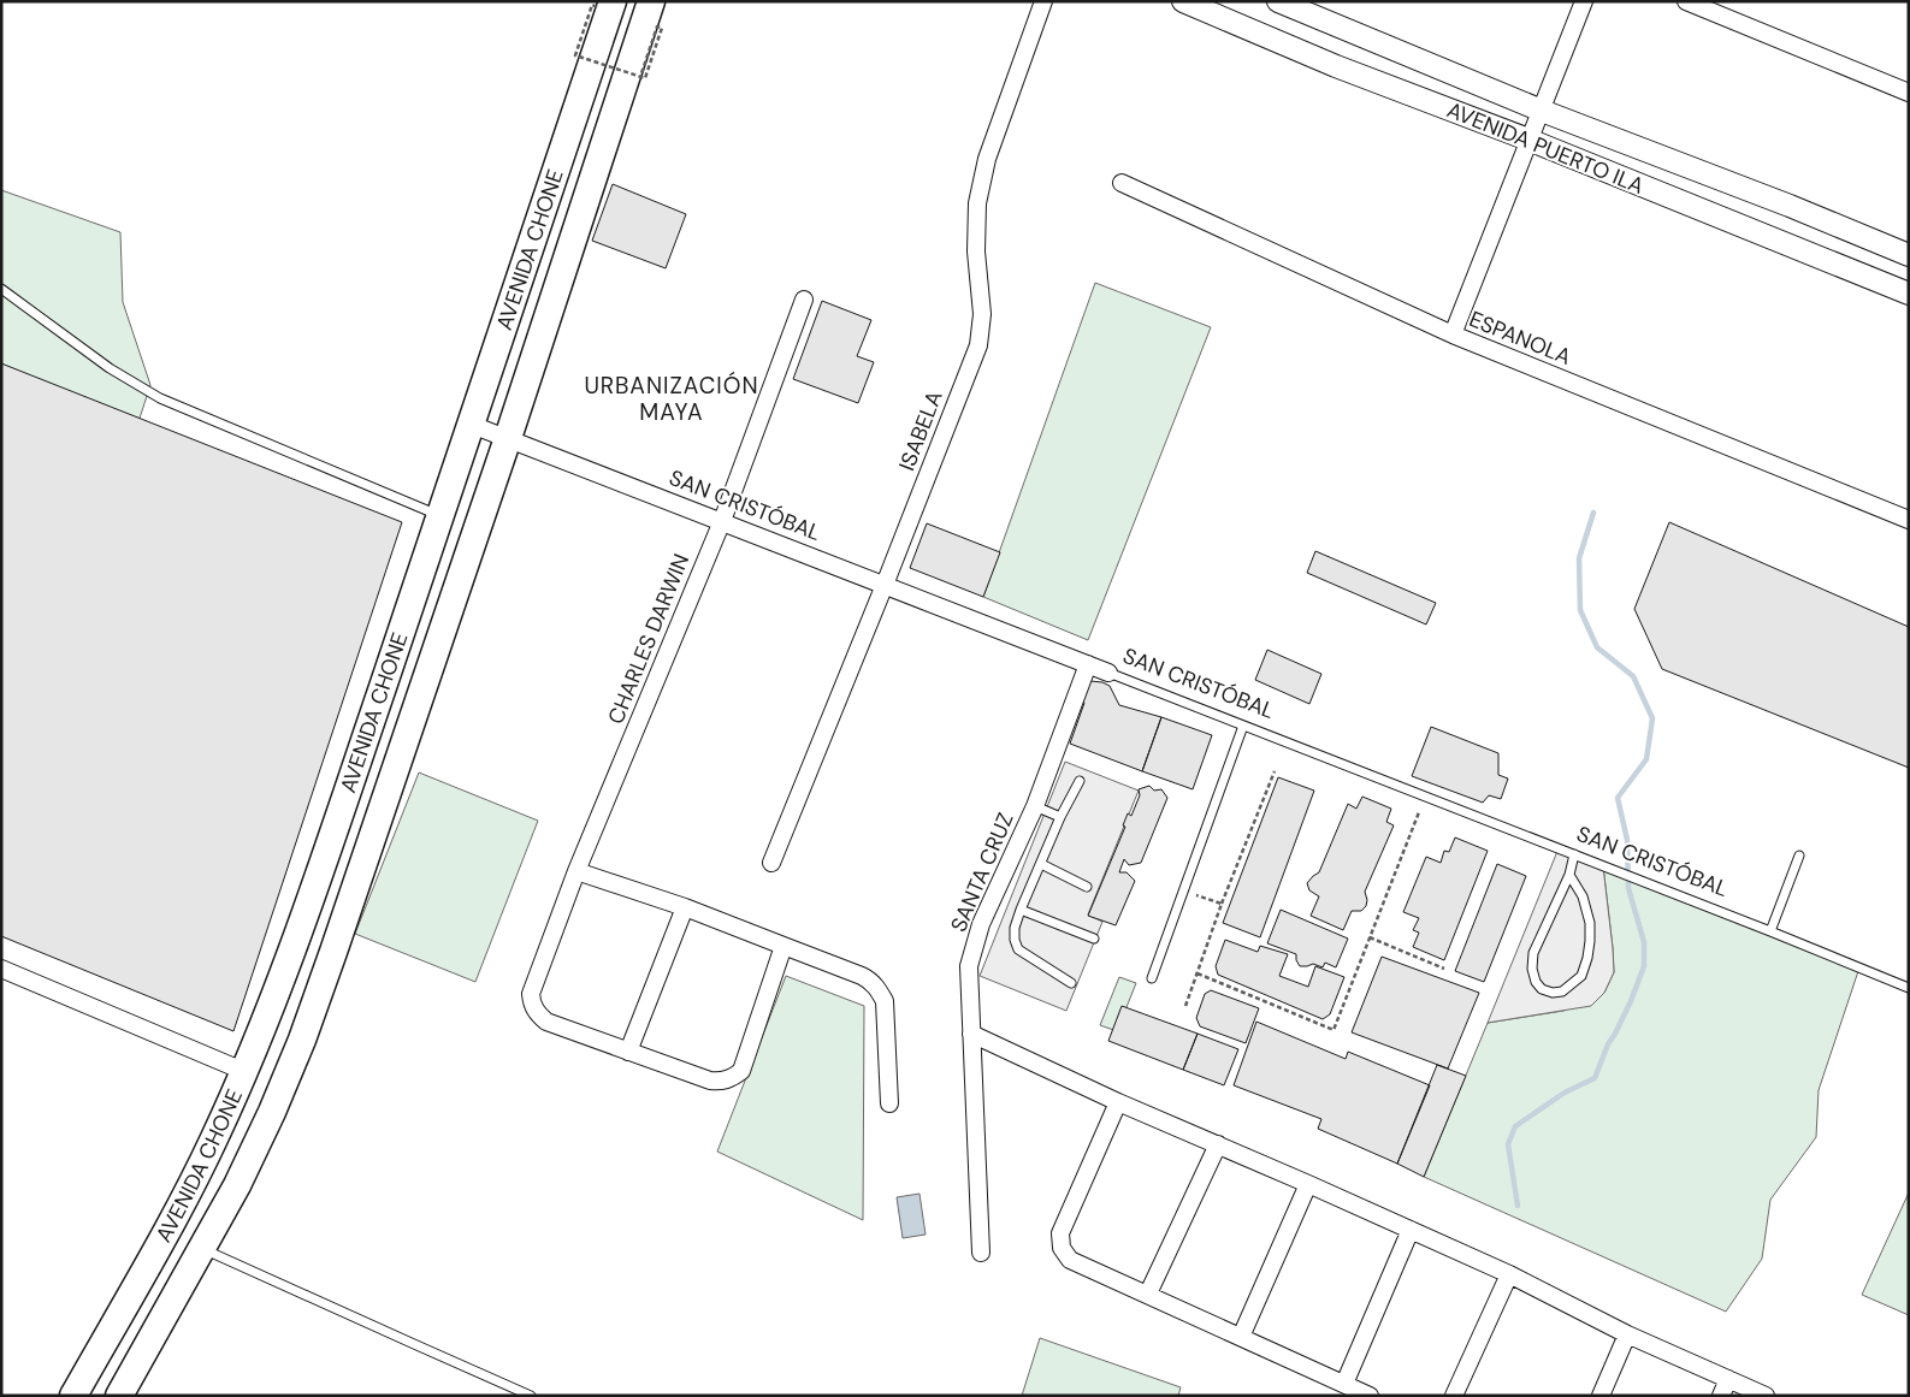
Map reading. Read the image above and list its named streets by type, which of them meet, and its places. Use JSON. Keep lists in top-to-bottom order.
{
  "streets": {
    "main road": ["AVENIDA CHONE"],
    "street": [
      "AVENIDA PUERTO ILA",
      "ESPANOLA",
      "ISABELA",
      "SAN CRISTÓBAL",
      "CHARLES DARWIN",
      "SANTA CRUZ"
    ]
  },
  "crossings": [
    ["AVENIDA CHONE", "SAN CRISTÓBAL"],
    ["ISABELA", "SAN CRISTÓBAL"],
    ["SAN CRISTÓBAL", "CHARLES DARWIN"],
    ["SAN CRISTÓBAL", "SANTA CRUZ"]
  ],
  "districts": ["URBANIZACIÓN MAYA"]
}
